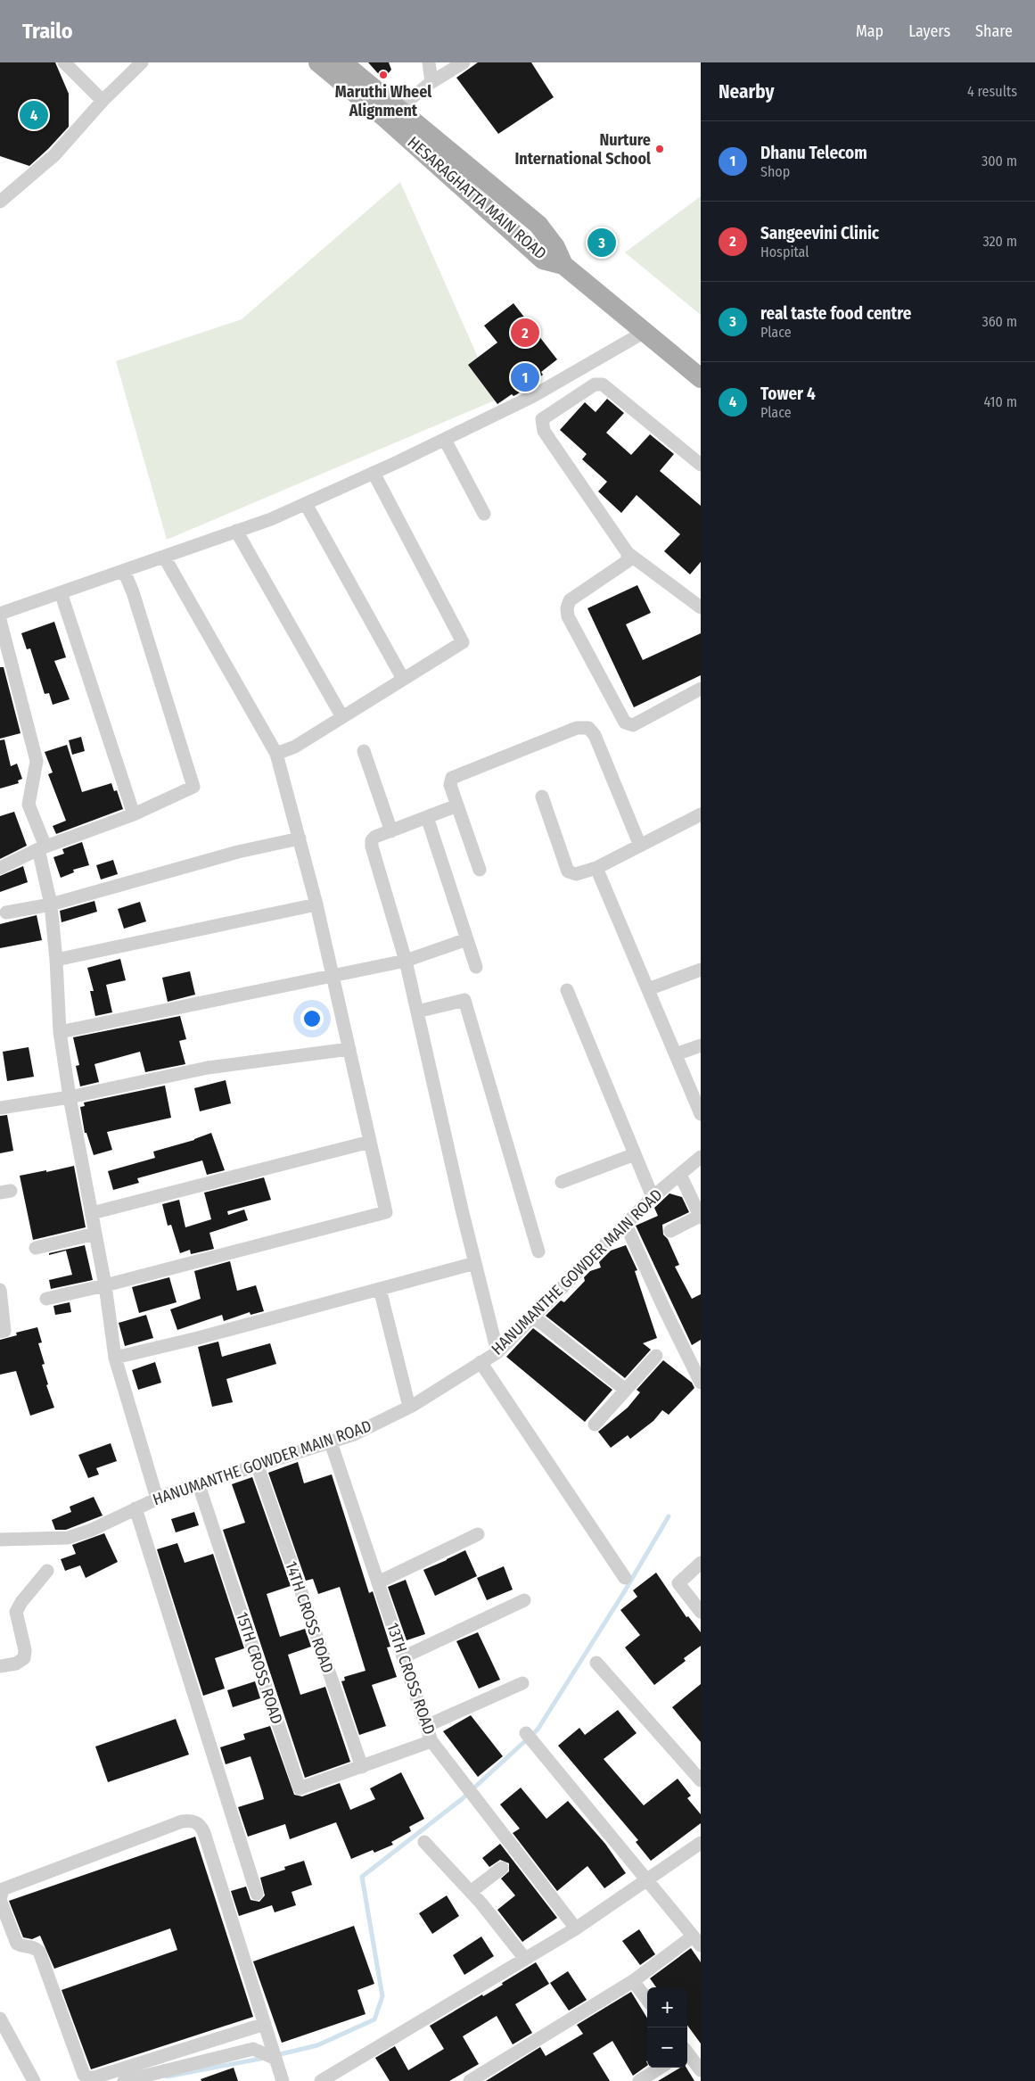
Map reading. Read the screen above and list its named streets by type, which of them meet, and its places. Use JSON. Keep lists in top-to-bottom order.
{
  "streets": {
    "main road": ["HESARAGHATTA MAIN ROAD"],
    "street": [
      "HANUMANTHE GOWDER MAIN ROAD",
      "14TH CROSS ROAD",
      "15TH CROSS ROAD",
      "13TH CROSS ROAD"
    ]
  },
  "crossings": [
    ["HANUMANTHE GOWDER MAIN ROAD", "14TH CROSS ROAD"],
    ["HANUMANTHE GOWDER MAIN ROAD", "15TH CROSS ROAD"],
    ["HANUMANTHE GOWDER MAIN ROAD", "13TH CROSS ROAD"],
    ["14TH CROSS ROAD", "15TH CROSS ROAD"]
  ],
  "places": ["Maruthi Wheel Alignment", "Nurture International School"],
  "page": {
    "header": "Trailo",
    "nav": ["Map", "Layers", "Share"],
    "heading": ["Nearby", "4 results"],
    "pins": [
      "4",
      "3",
      "2",
      "1"
    ],
    "list": [
      {
        "mark": "1",
        "name": "Dhanu Telecom",
        "note": "Shop",
        "value": "300 m"
      },
      {
        "mark": "2",
        "name": "Sangeevini Clinic",
        "note": "Hospital",
        "value": "320 m"
      },
      {
        "mark": "3",
        "name": "real taste food centre",
        "note": "Place",
        "value": "360 m"
      },
      {
        "mark": "4",
        "name": "Tower 4",
        "note": "Place",
        "value": "410 m"
      }
    ],
    "map_buttons": ["+", "−"]
  }
}
